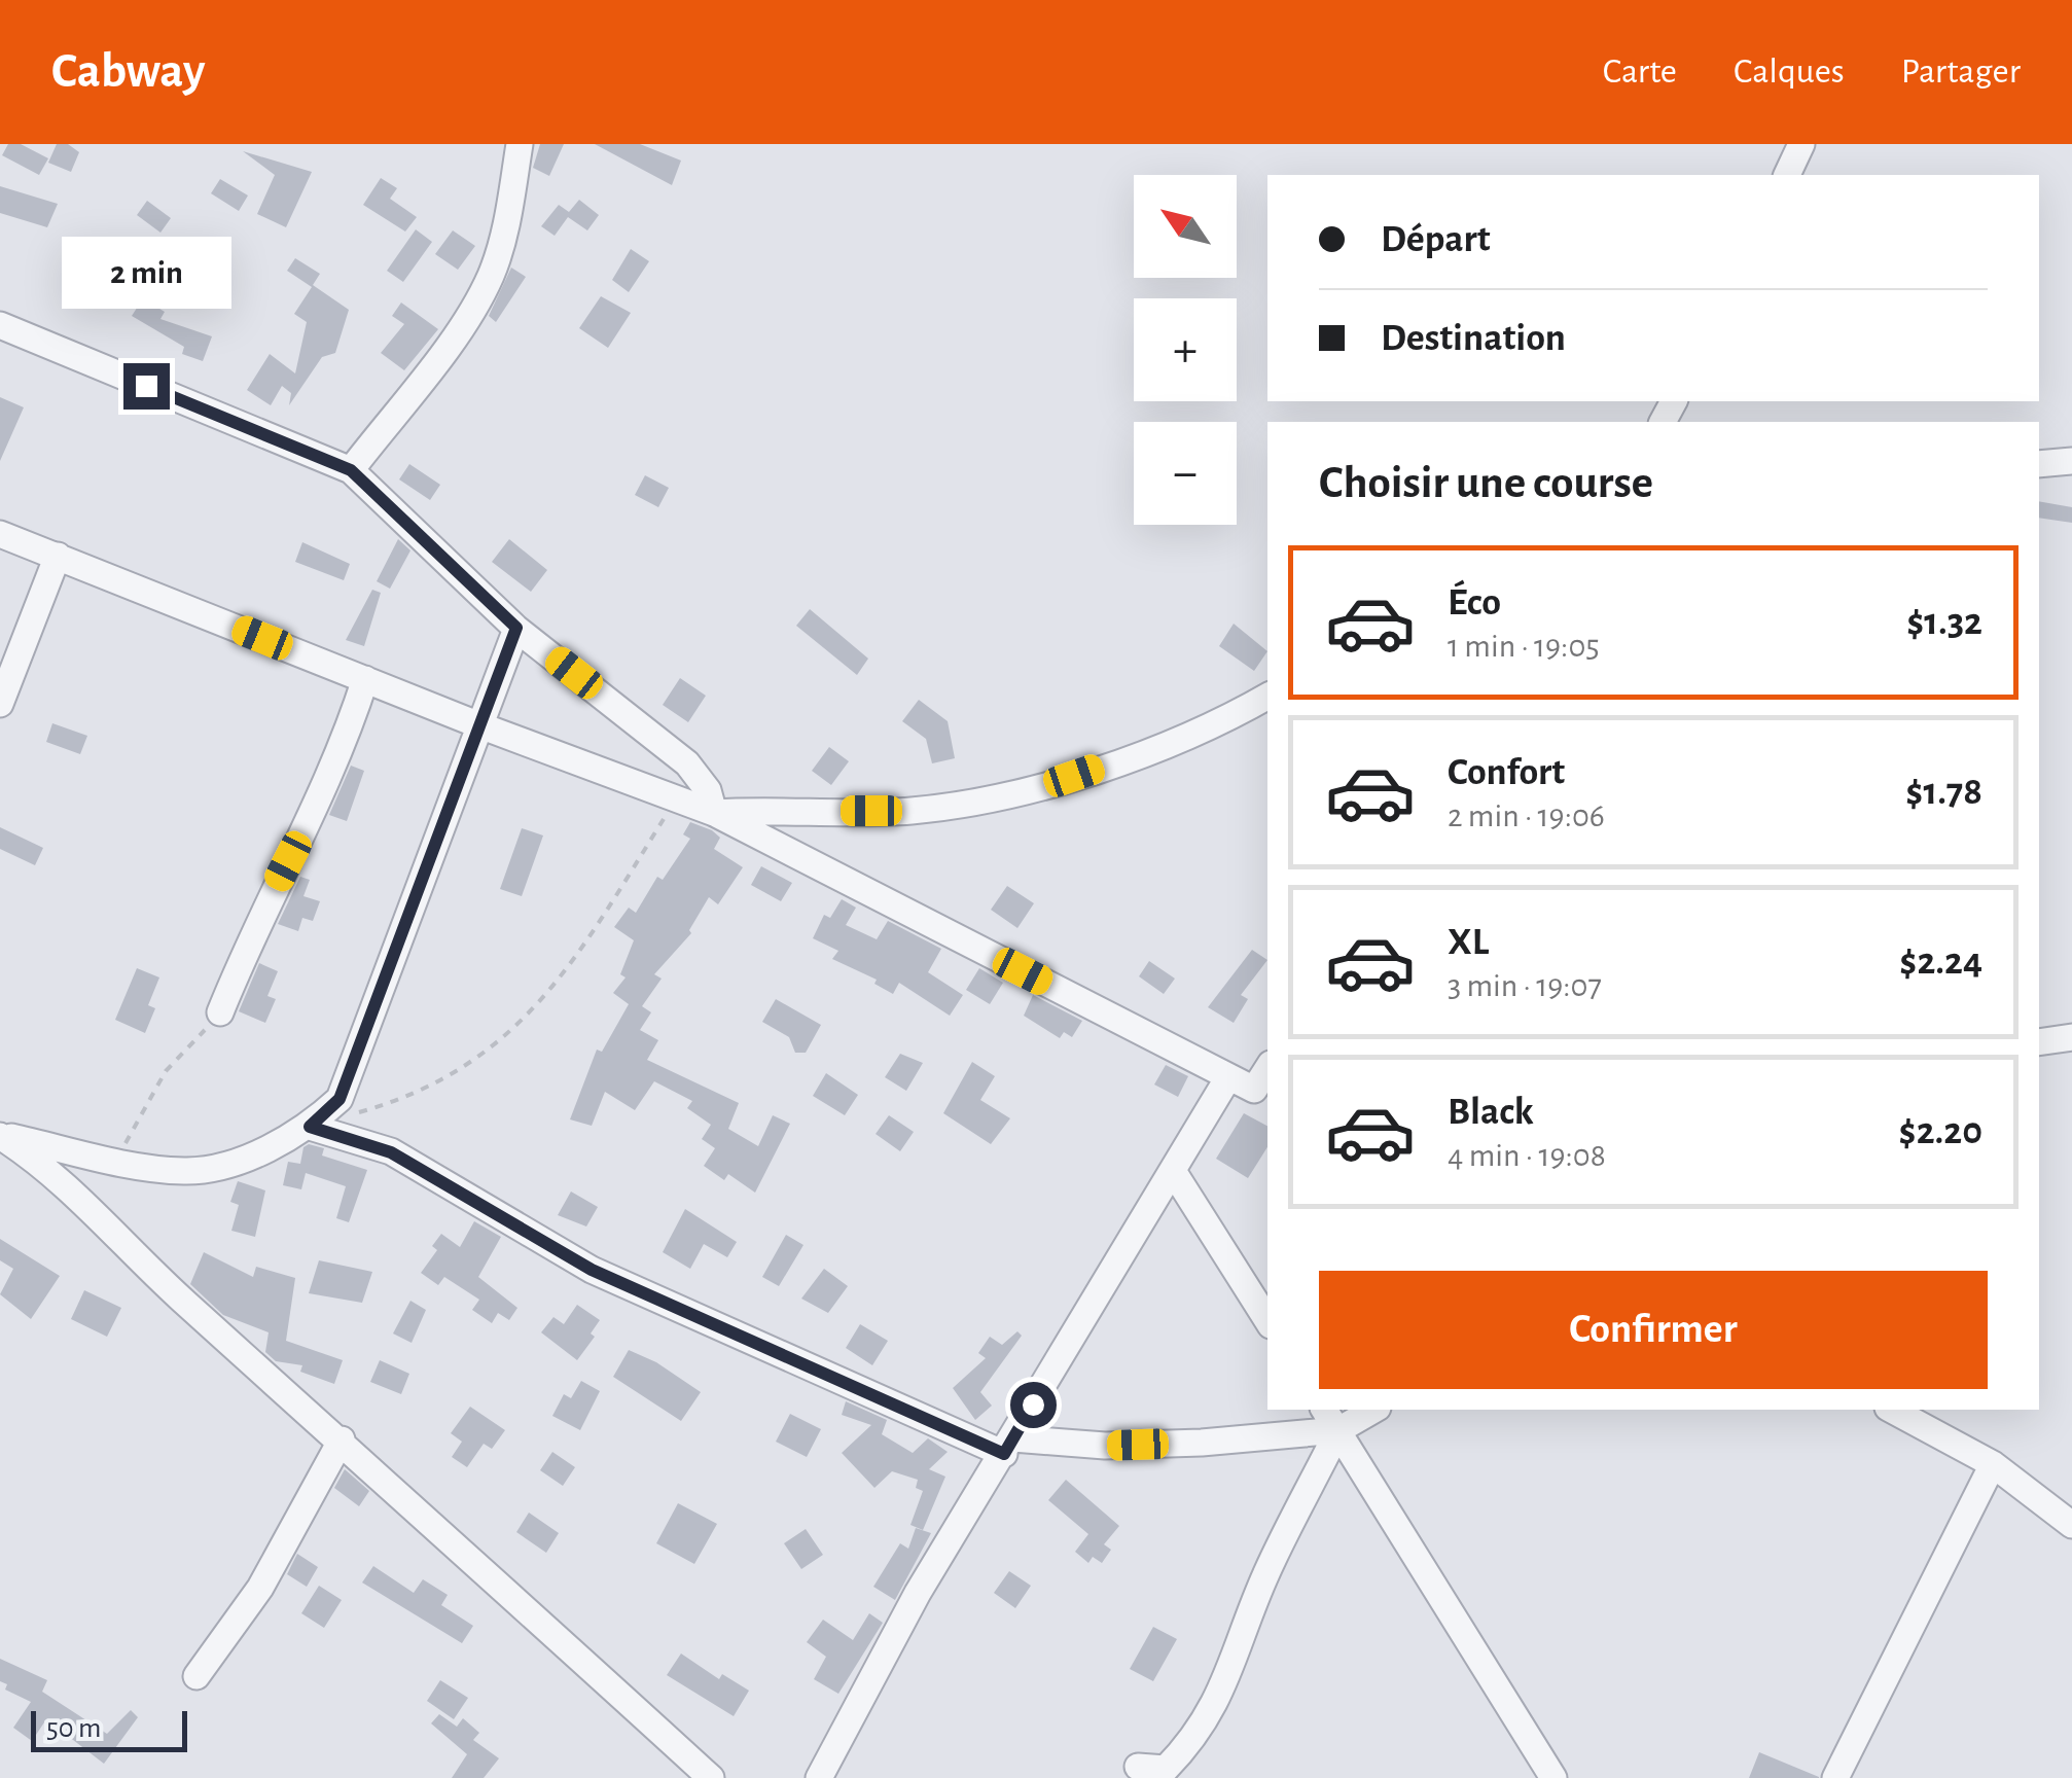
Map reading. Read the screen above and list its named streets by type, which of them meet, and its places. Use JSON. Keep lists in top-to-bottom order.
{
  "scale_bar": "50 m",
  "north": "top left",
  "page": {
    "header": "Cabway",
    "nav": ["Carte", "Calques", "Partager"],
    "map_buttons": ["+", "−"],
    "banner": ["Départ", "Destination"],
    "bubble": "2 min",
    "heading": "Choisir une course",
    "list": [
      {
        "name": "Éco",
        "note": "1 min · 19:05",
        "value": "$1.32"
      },
      {
        "name": "Confort",
        "note": "2 min · 19:06",
        "value": "$1.78"
      },
      {
        "name": "XL",
        "note": "3 min · 19:07",
        "value": "$2.24"
      },
      {
        "name": "Black",
        "note": "4 min · 19:08",
        "value": "$2.20"
      }
    ],
    "buttons": "Confirmer",
    "scale": "50 m"
  }
}
